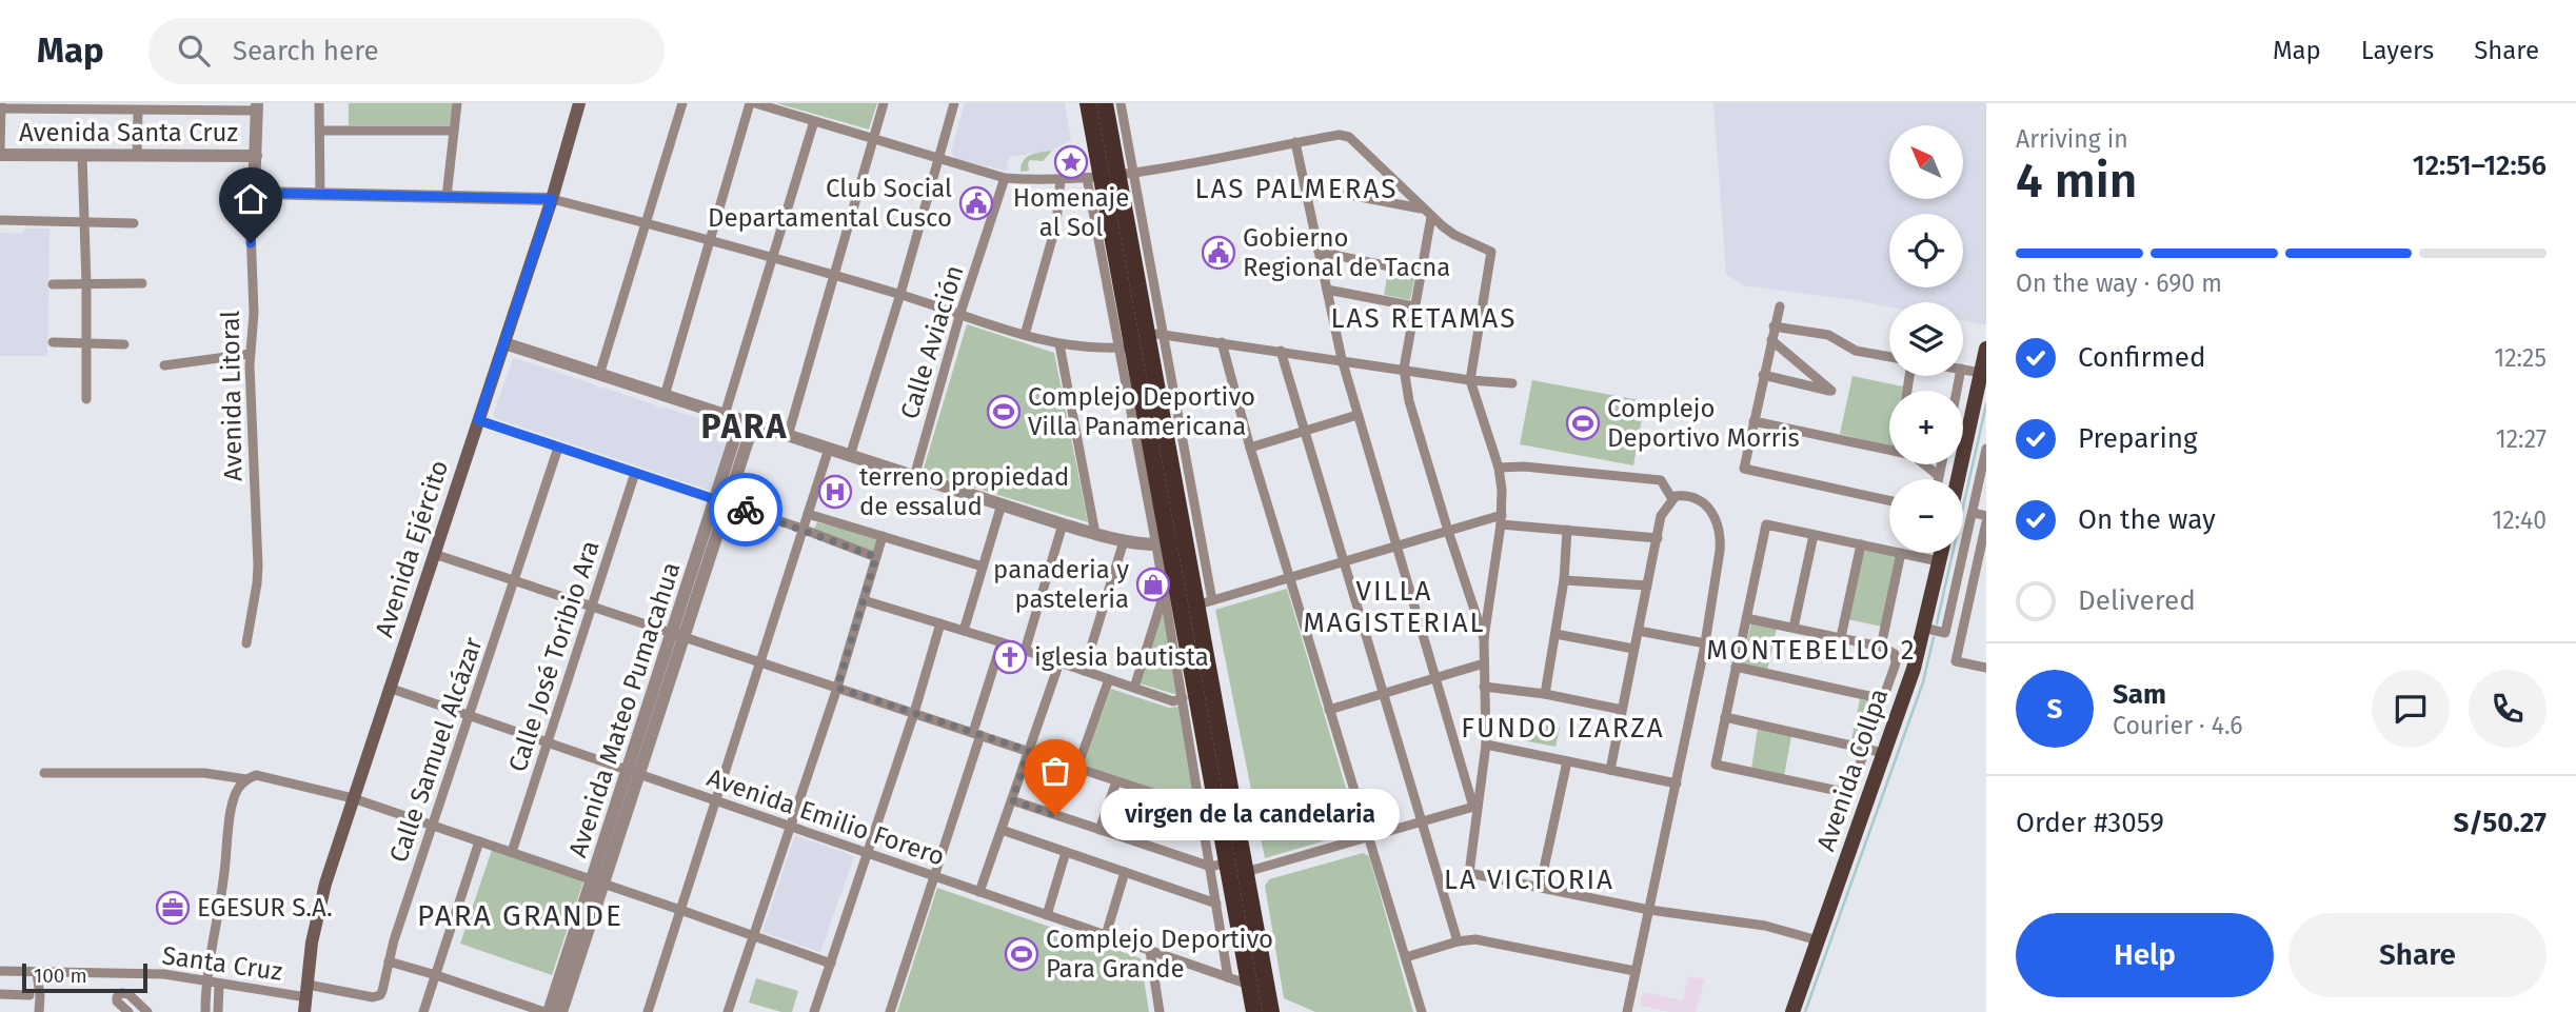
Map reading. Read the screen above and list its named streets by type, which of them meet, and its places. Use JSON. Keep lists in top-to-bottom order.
{
  "streets": {
    "main road": ["Avenida Ejército", "Avenida Collpa"],
    "street": [
      "Avenida Santa Cruz",
      "Calle Aviación",
      "Avenida Litoral",
      "Calle José Toribio Ara",
      "Avenida Mateo Pumacahua",
      "Calle Samuel Alcázar",
      "Avenida Emilio Forero",
      "Santa Cruz"
    ]
  },
  "crossings": [
    ["Avenida Santa Cruz", "Avenida Litoral"],
    ["Avenida Ejército", "Calle Samuel Alcázar"],
    ["Avenida Ejército", "Avenida Emilio Forero"],
    ["Avenida Ejército", "Santa Cruz"],
    ["Calle José Toribio Ara", "Avenida Emilio Forero"],
    ["Avenida Mateo Pumacahua", "Avenida Emilio Forero"],
    ["Calle Samuel Alcázar", "Avenida Emilio Forero"],
    ["Calle Samuel Alcázar", "Santa Cruz"]
  ],
  "districts": [
    "LAS PALMERAS",
    "LAS RETAMAS",
    "PARA",
    "VILLA MAGISTERIAL",
    "MONTEBELLO 2",
    "FUNDO IZARZA",
    "LA VICTORIA",
    "PARA GRANDE"
  ],
  "places": {
    "place": ["Homenaje al Sol"],
    "public building": ["Club Social Departamental Cusco", "Gobierno Regional de Tacna"],
    "sports": ["Complejo Deportivo Villa Panamericana", "Complejo Deportivo Morris", "Complejo Deportivo Para Grande"],
    "hospital": ["terreno propiedad de essalud"],
    "shop": ["panaderia y pasteleria"],
    "church": ["iglesia bautista"],
    "other": ["virgen de la candelaria"],
    "office": ["EGESUR S.A."]
  },
  "scale_bar": "100 m",
  "north": "top left",
  "page": {
    "header": "Map",
    "search": "Search here",
    "nav": ["Map", "Layers", "Share"],
    "heading": ["4 min", "Arriving in", "12:51–12:56"],
    "panel": [
      "Sam",
      "Courier · 4.6",
      "Order #3059",
      "S/50.27"
    ],
    "map_buttons": ["+", "−"],
    "bar": "On the way · 690 m",
    "list": [
      ["Confirmed", "12:25"],
      ["Preparing", "12:27"],
      ["On the way", "12:40"],
      "Delivered"
    ],
    "round": "S",
    "bubble": "virgen de la candelaria",
    "buttons": ["Help", "Share"],
    "scale": "100 m"
  }
}
